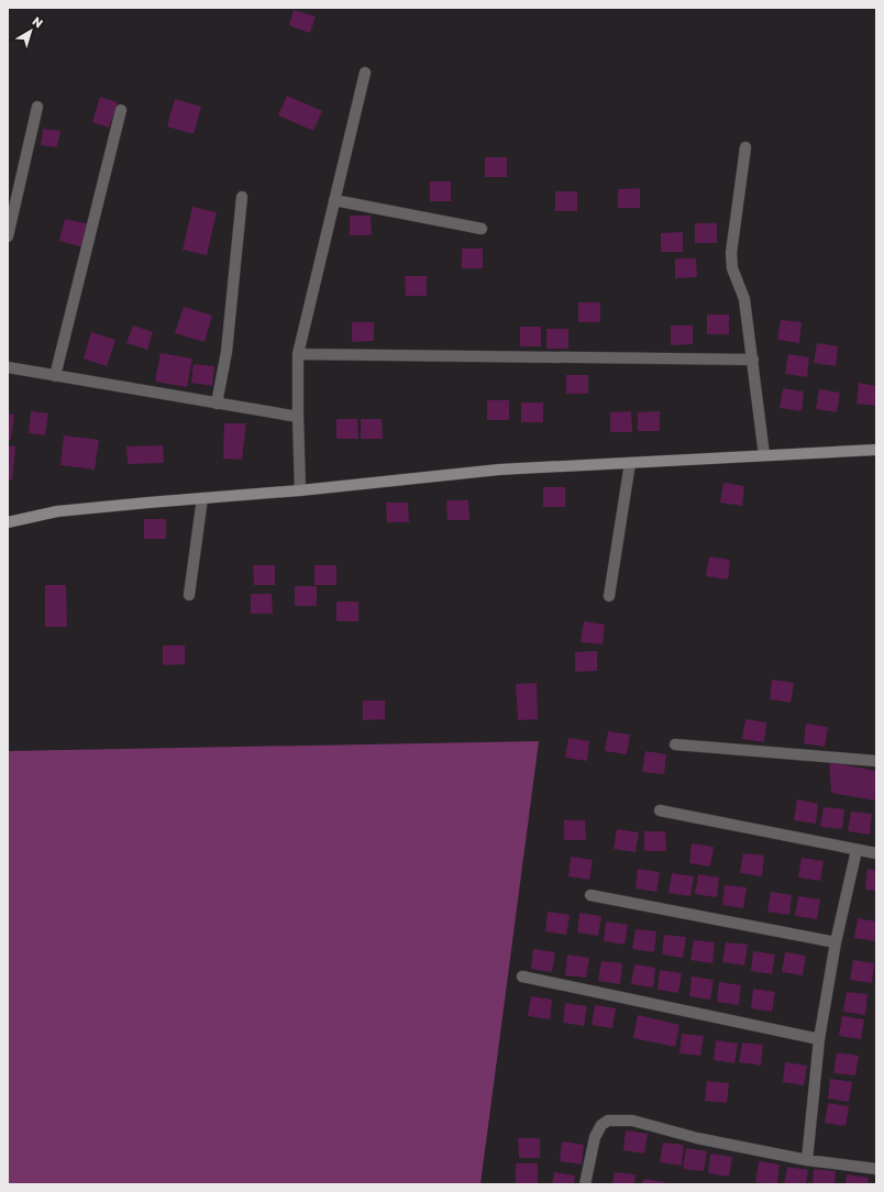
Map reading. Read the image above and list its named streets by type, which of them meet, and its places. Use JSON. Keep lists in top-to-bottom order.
{
  "north": "top right"
}
